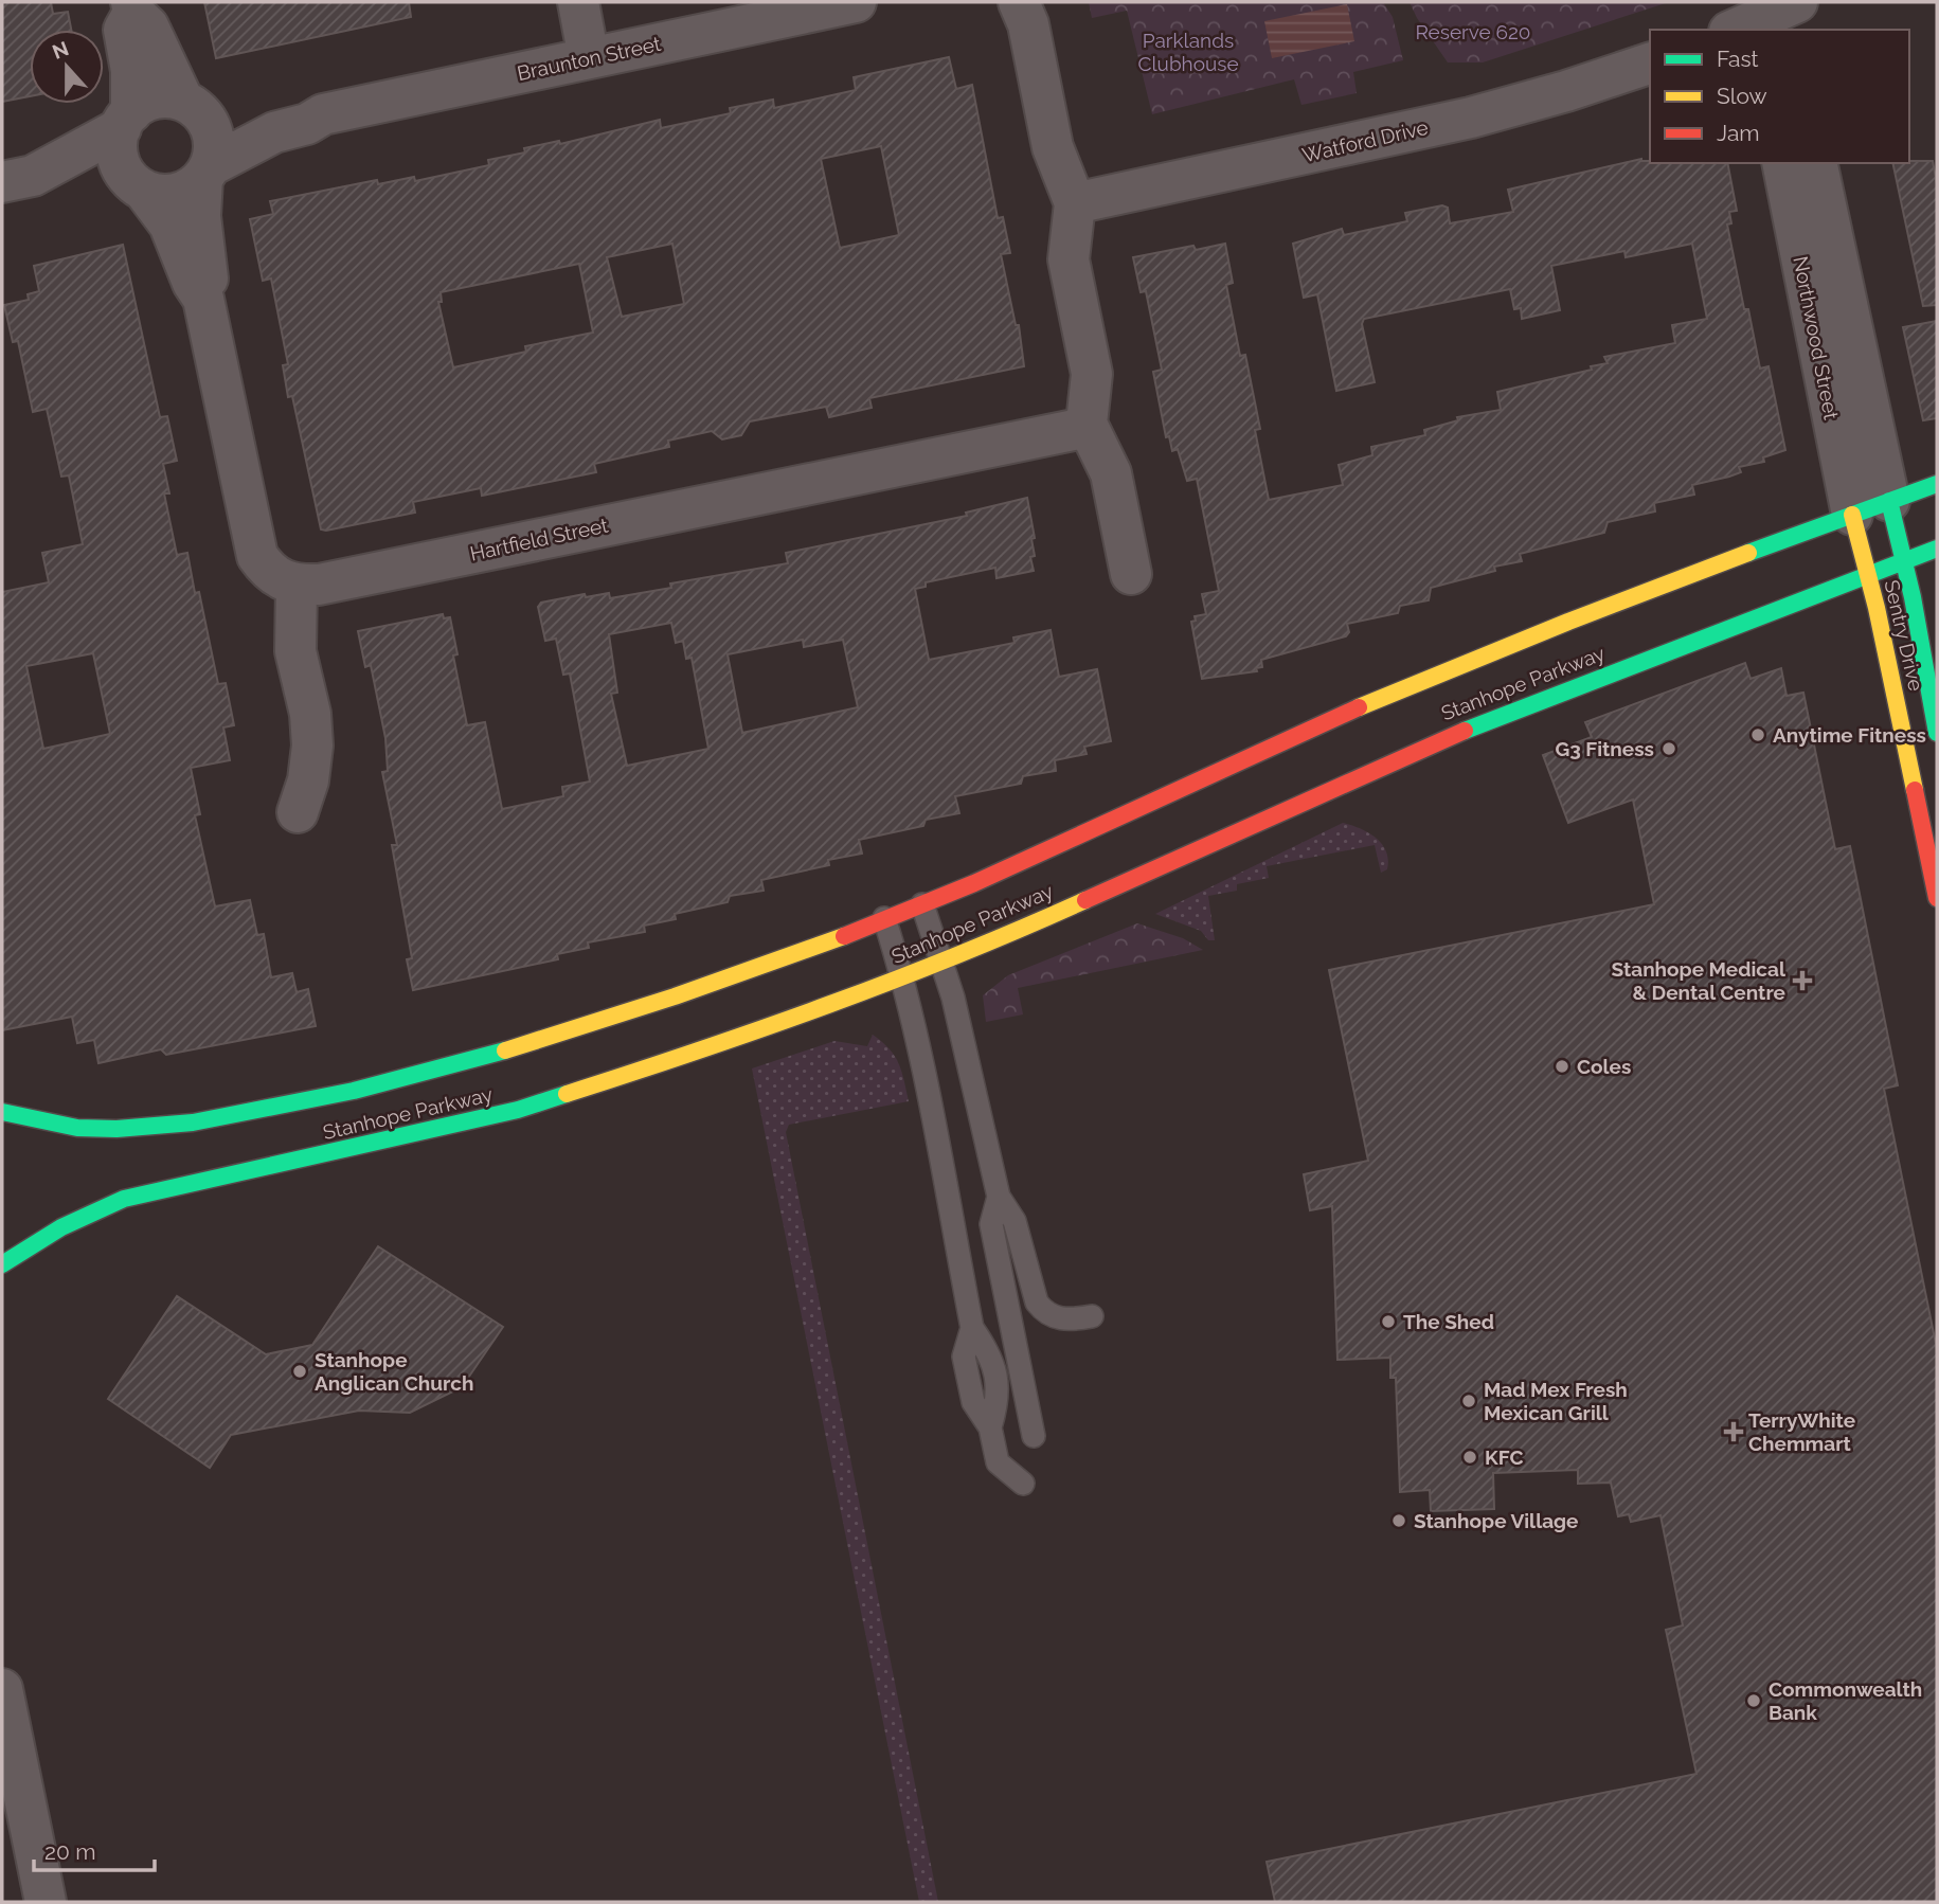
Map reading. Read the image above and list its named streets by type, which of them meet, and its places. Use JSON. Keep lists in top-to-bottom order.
{
  "streets": {
    "main road": ["Sentry Drive", "Stanhope Parkway"],
    "street": [
      "Braunton Street",
      "Watford Drive",
      "Northwood Street",
      "Hartfield Street"
    ]
  },
  "crossings": [
    ["Northwood Street", "Sentry Drive"],
    ["Northwood Street", "Stanhope Parkway"],
    ["Sentry Drive", "Stanhope Parkway"]
  ],
  "parks": ["Reserve 620", "Parklands Clubhouse"],
  "places": {
    "other": [
      "Anytime Fitness",
      "G3 Fitness",
      "Coles",
      "The Shed",
      "Stanhope Anglican Church",
      "Mad Mex Fresh Mexican Grill",
      "KFC",
      "Stanhope Village",
      "Commonwealth Bank"
    ],
    "health": ["Stanhope Medical & Dental Centre", "TerryWhite Chemmart"]
  },
  "legend": ["Fast", "Slow", "Jam"],
  "scale_bar": "20 m",
  "north": "top"
}
